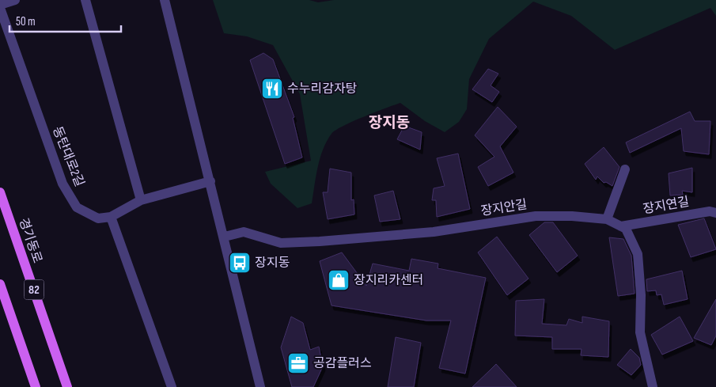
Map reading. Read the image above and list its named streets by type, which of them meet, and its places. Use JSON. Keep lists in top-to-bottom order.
{
  "streets": {
    "main road": ["경기동로", "82"],
    "street": ["동탄대로2길", "장지연길", "장지안길"]
  },
  "crossings": [
    ["장지연길", "장지안길"]
  ],
  "districts": ["장지동"],
  "places": {
    "restaurant": ["수누리감자탕"],
    "bus stop": ["장지동"],
    "shop": ["장지리카센터"],
    "office": ["공감플러스"]
  },
  "scale_bar": "50 m"
}
